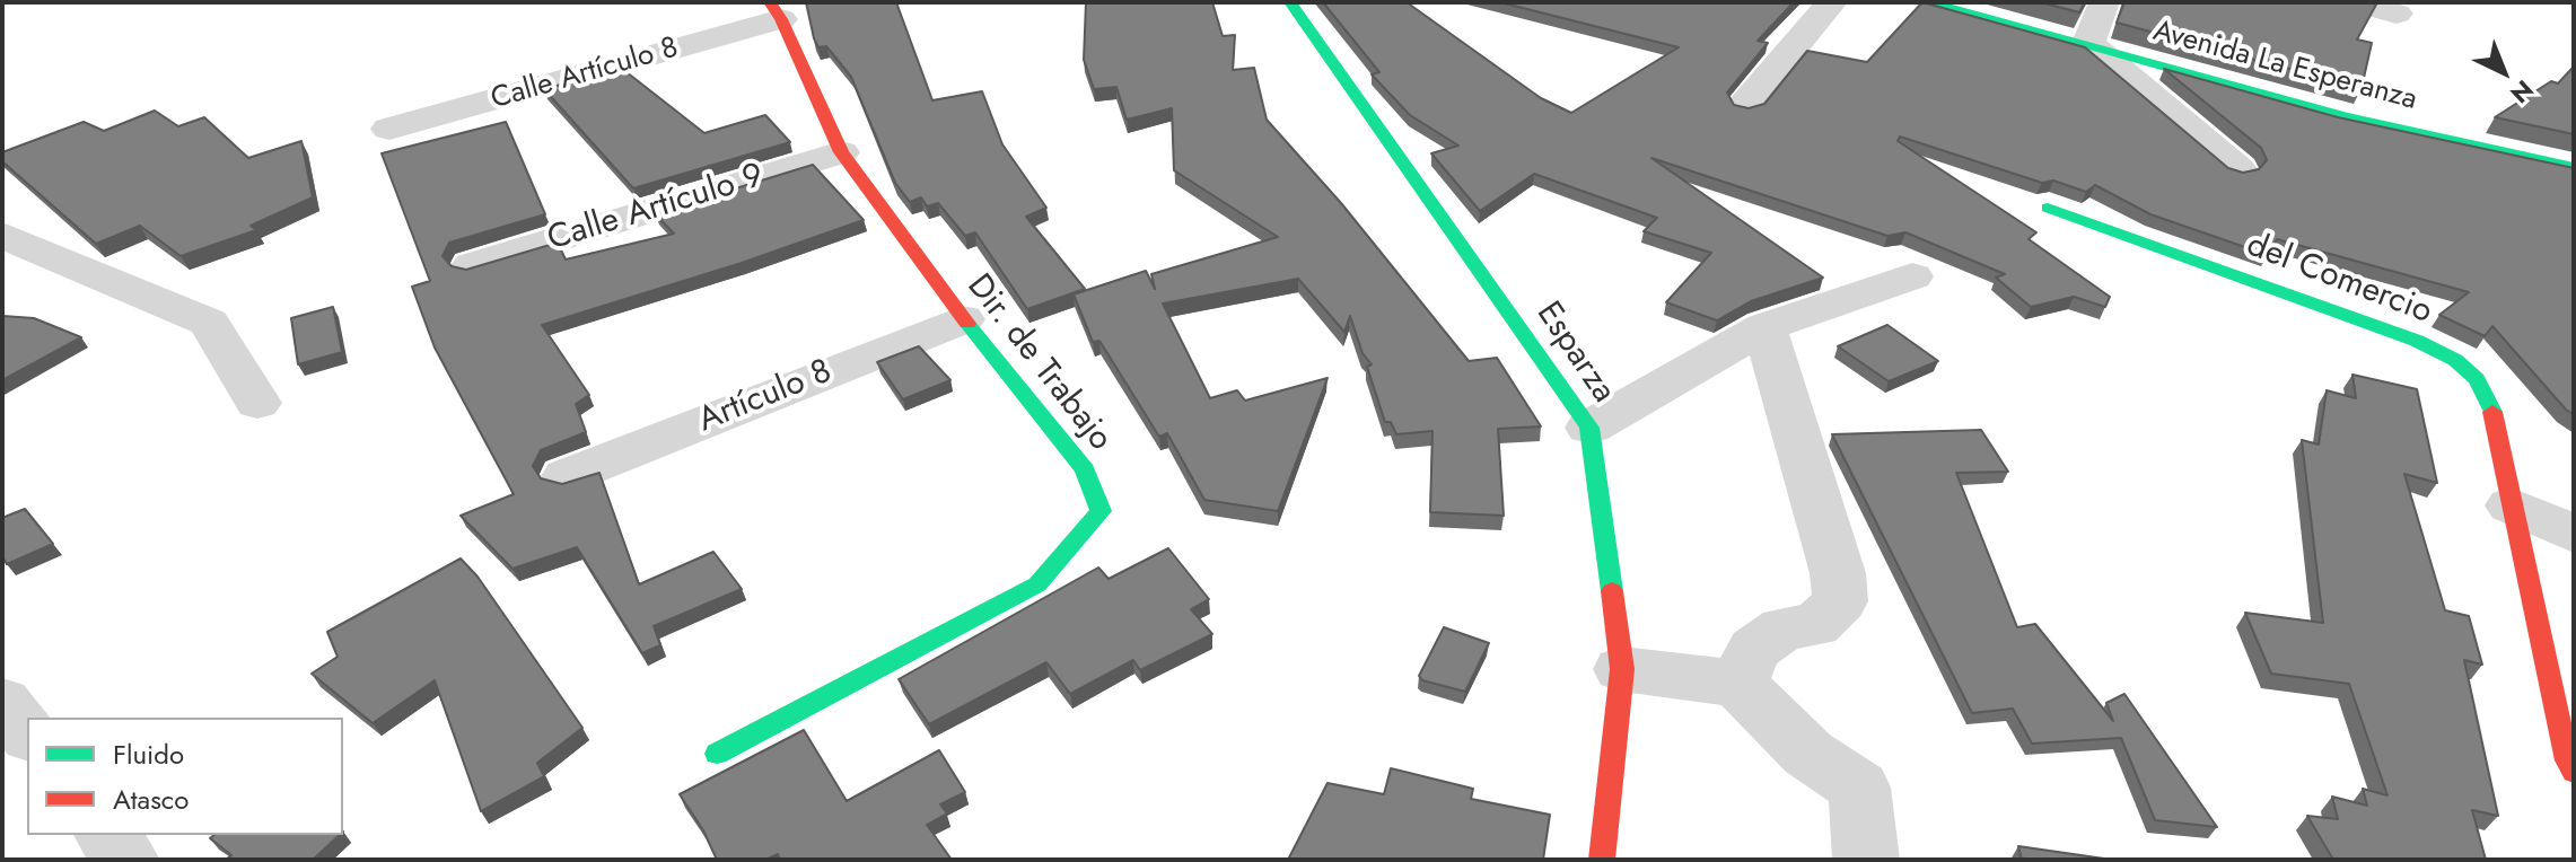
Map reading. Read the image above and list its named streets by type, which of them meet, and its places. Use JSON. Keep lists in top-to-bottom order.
{
  "streets": {
    "street": [
      "Avenida La Esperanza",
      "Calle Artículo 8",
      "Calle Artículo 9",
      "del Comercio",
      "Esparza",
      "Dir. de Trabajo",
      "Artículo 8"
    ]
  },
  "crossings": [
    ["Calle Artículo 8", "Dir. de Trabajo"],
    ["Calle Artículo 9", "Dir. de Trabajo"],
    ["Dir. de Trabajo", "Artículo 8"]
  ],
  "legend": ["Fluido", "Atasco"],
  "north": "bottom right"
}
